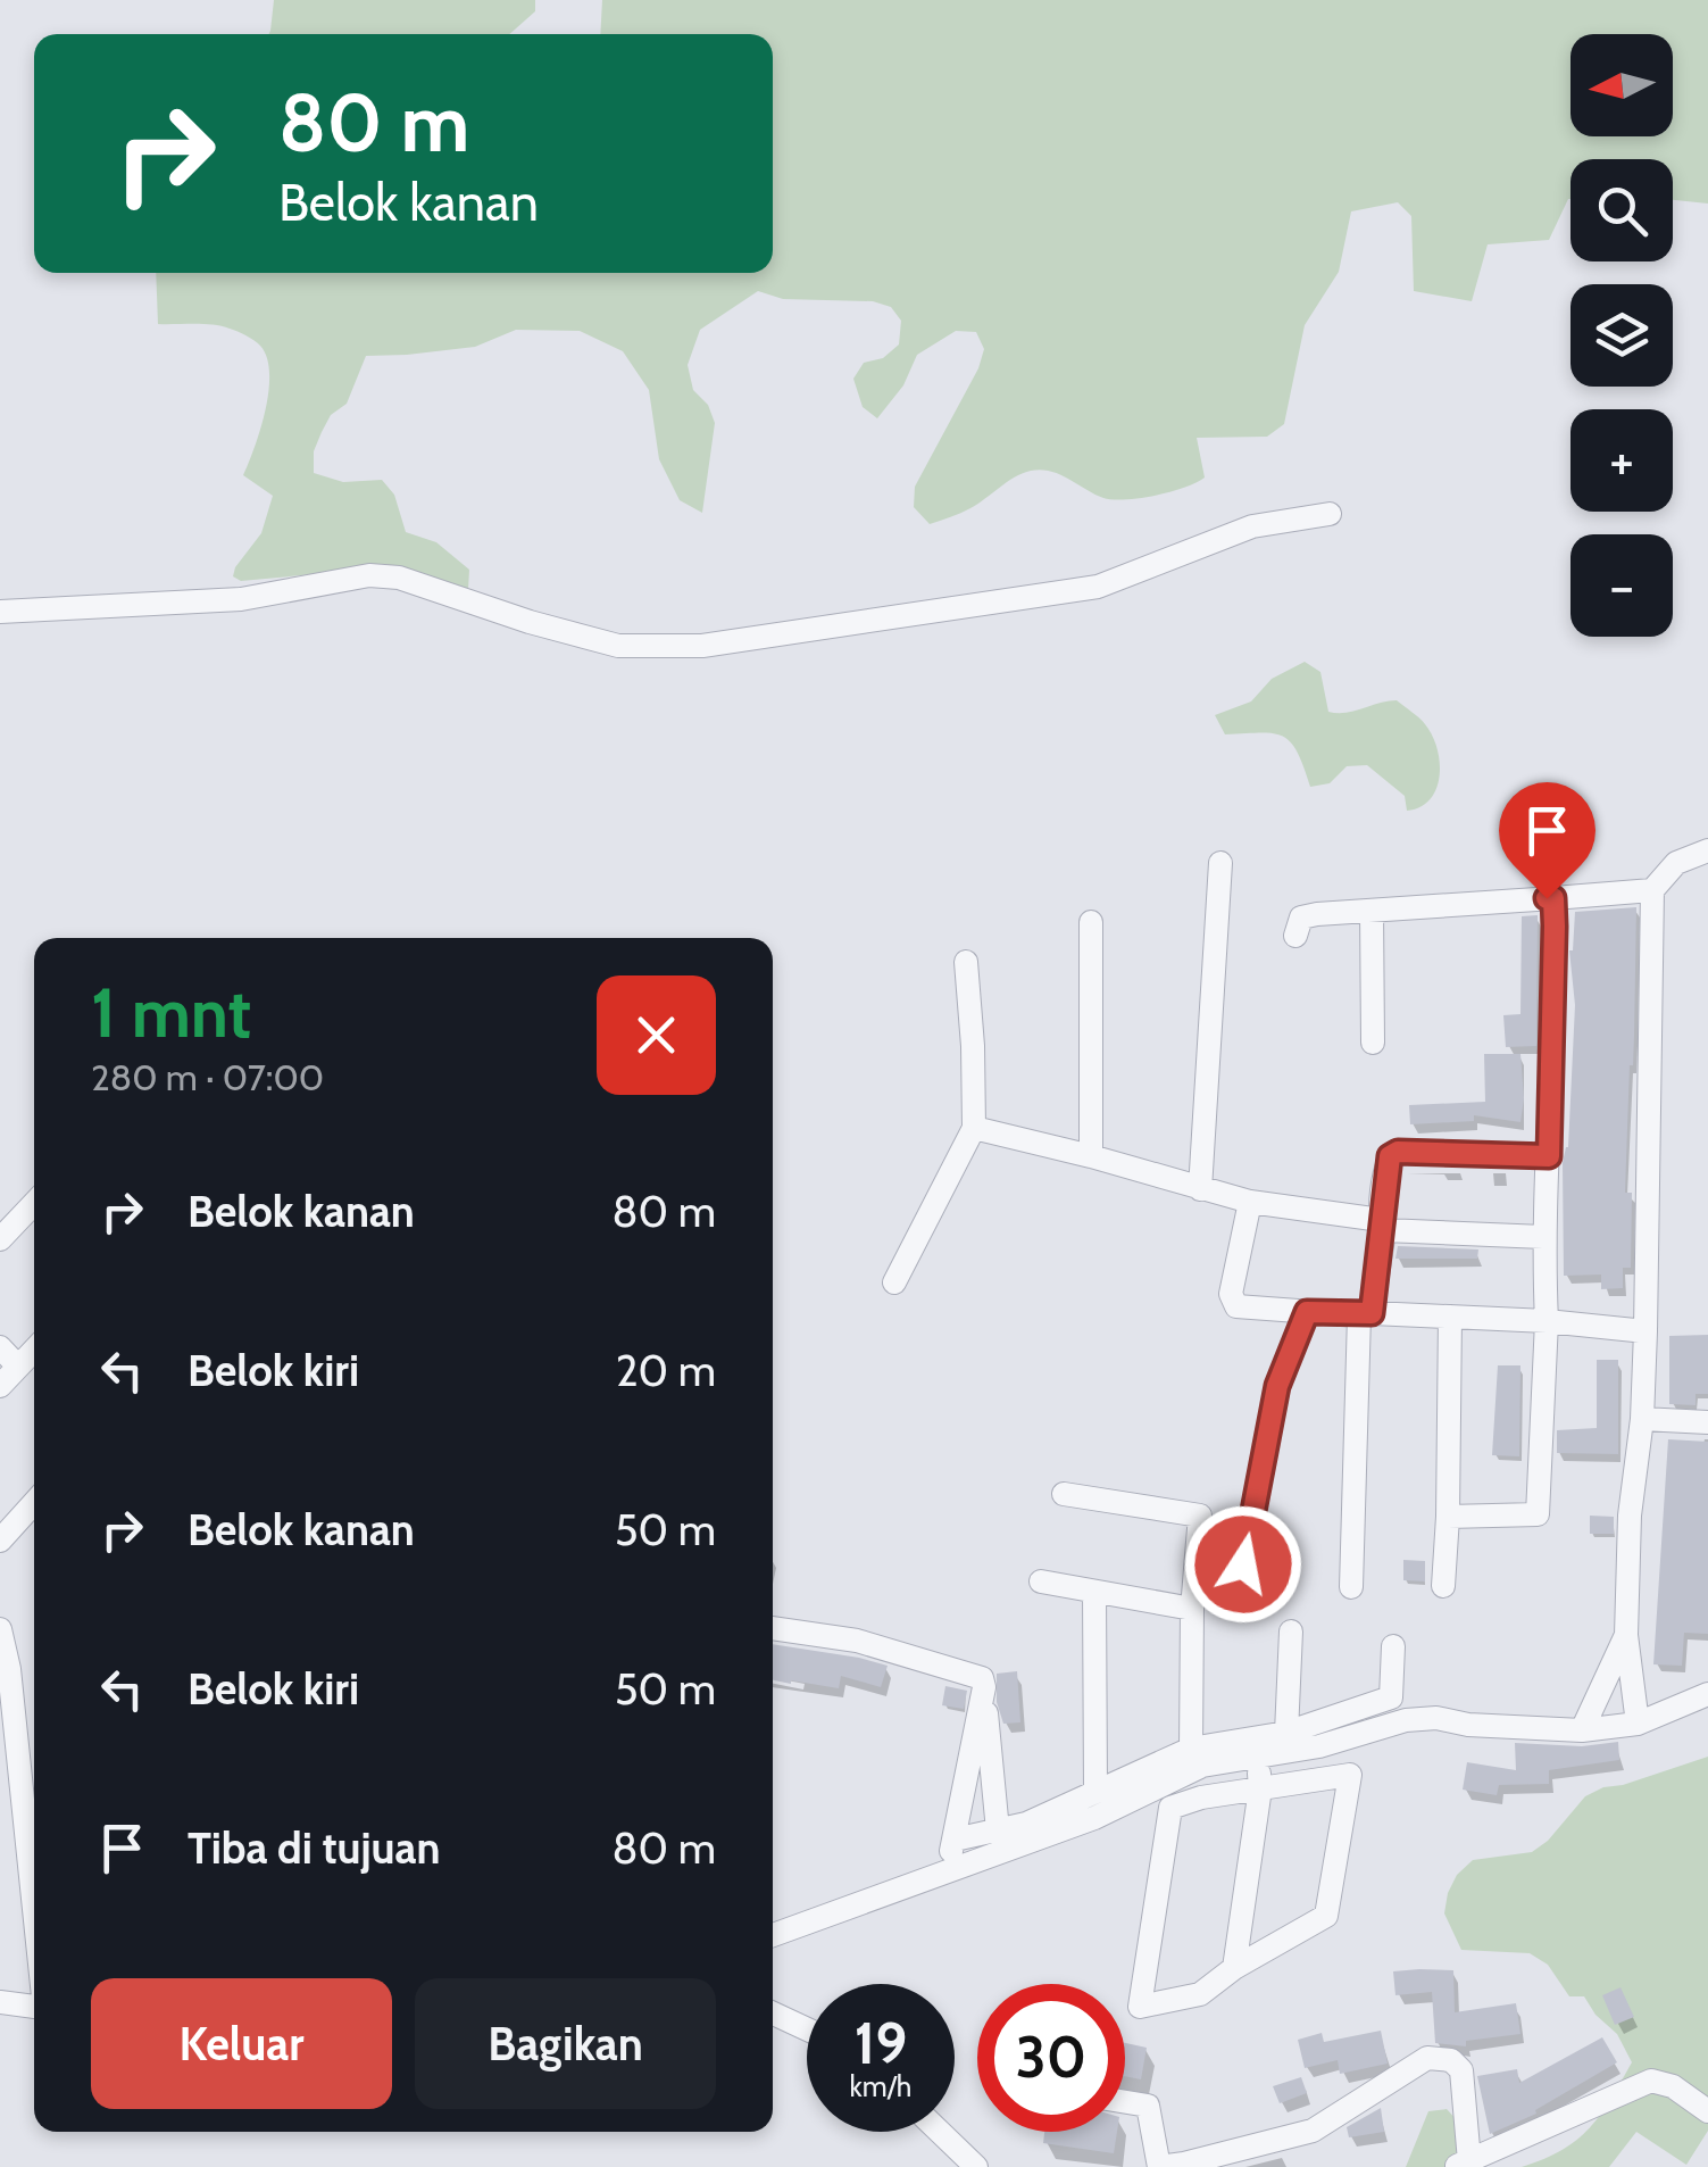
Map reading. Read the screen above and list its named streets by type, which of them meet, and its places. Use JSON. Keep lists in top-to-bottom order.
{
  "north": "left",
  "page": {
    "map_buttons": ["+", "−"],
    "turn": ["80 m", "Belok kanan"],
    "heading": ["1 mnt", "280 m · 07:00"],
    "list": [
      {
        "name": "Belok kanan",
        "value": "80 m"
      },
      {
        "name": "Belok kiri",
        "value": "20 m"
      },
      {
        "name": "Belok kanan",
        "value": "50 m"
      },
      {
        "name": "Belok kiri",
        "value": "50 m"
      },
      {
        "name": "Tiba di tujuan",
        "value": "80 m"
      }
    ],
    "buttons": ["Keluar", "Bagikan"],
    "speed": "19 km/h",
    "limit": "30"
  }
}
